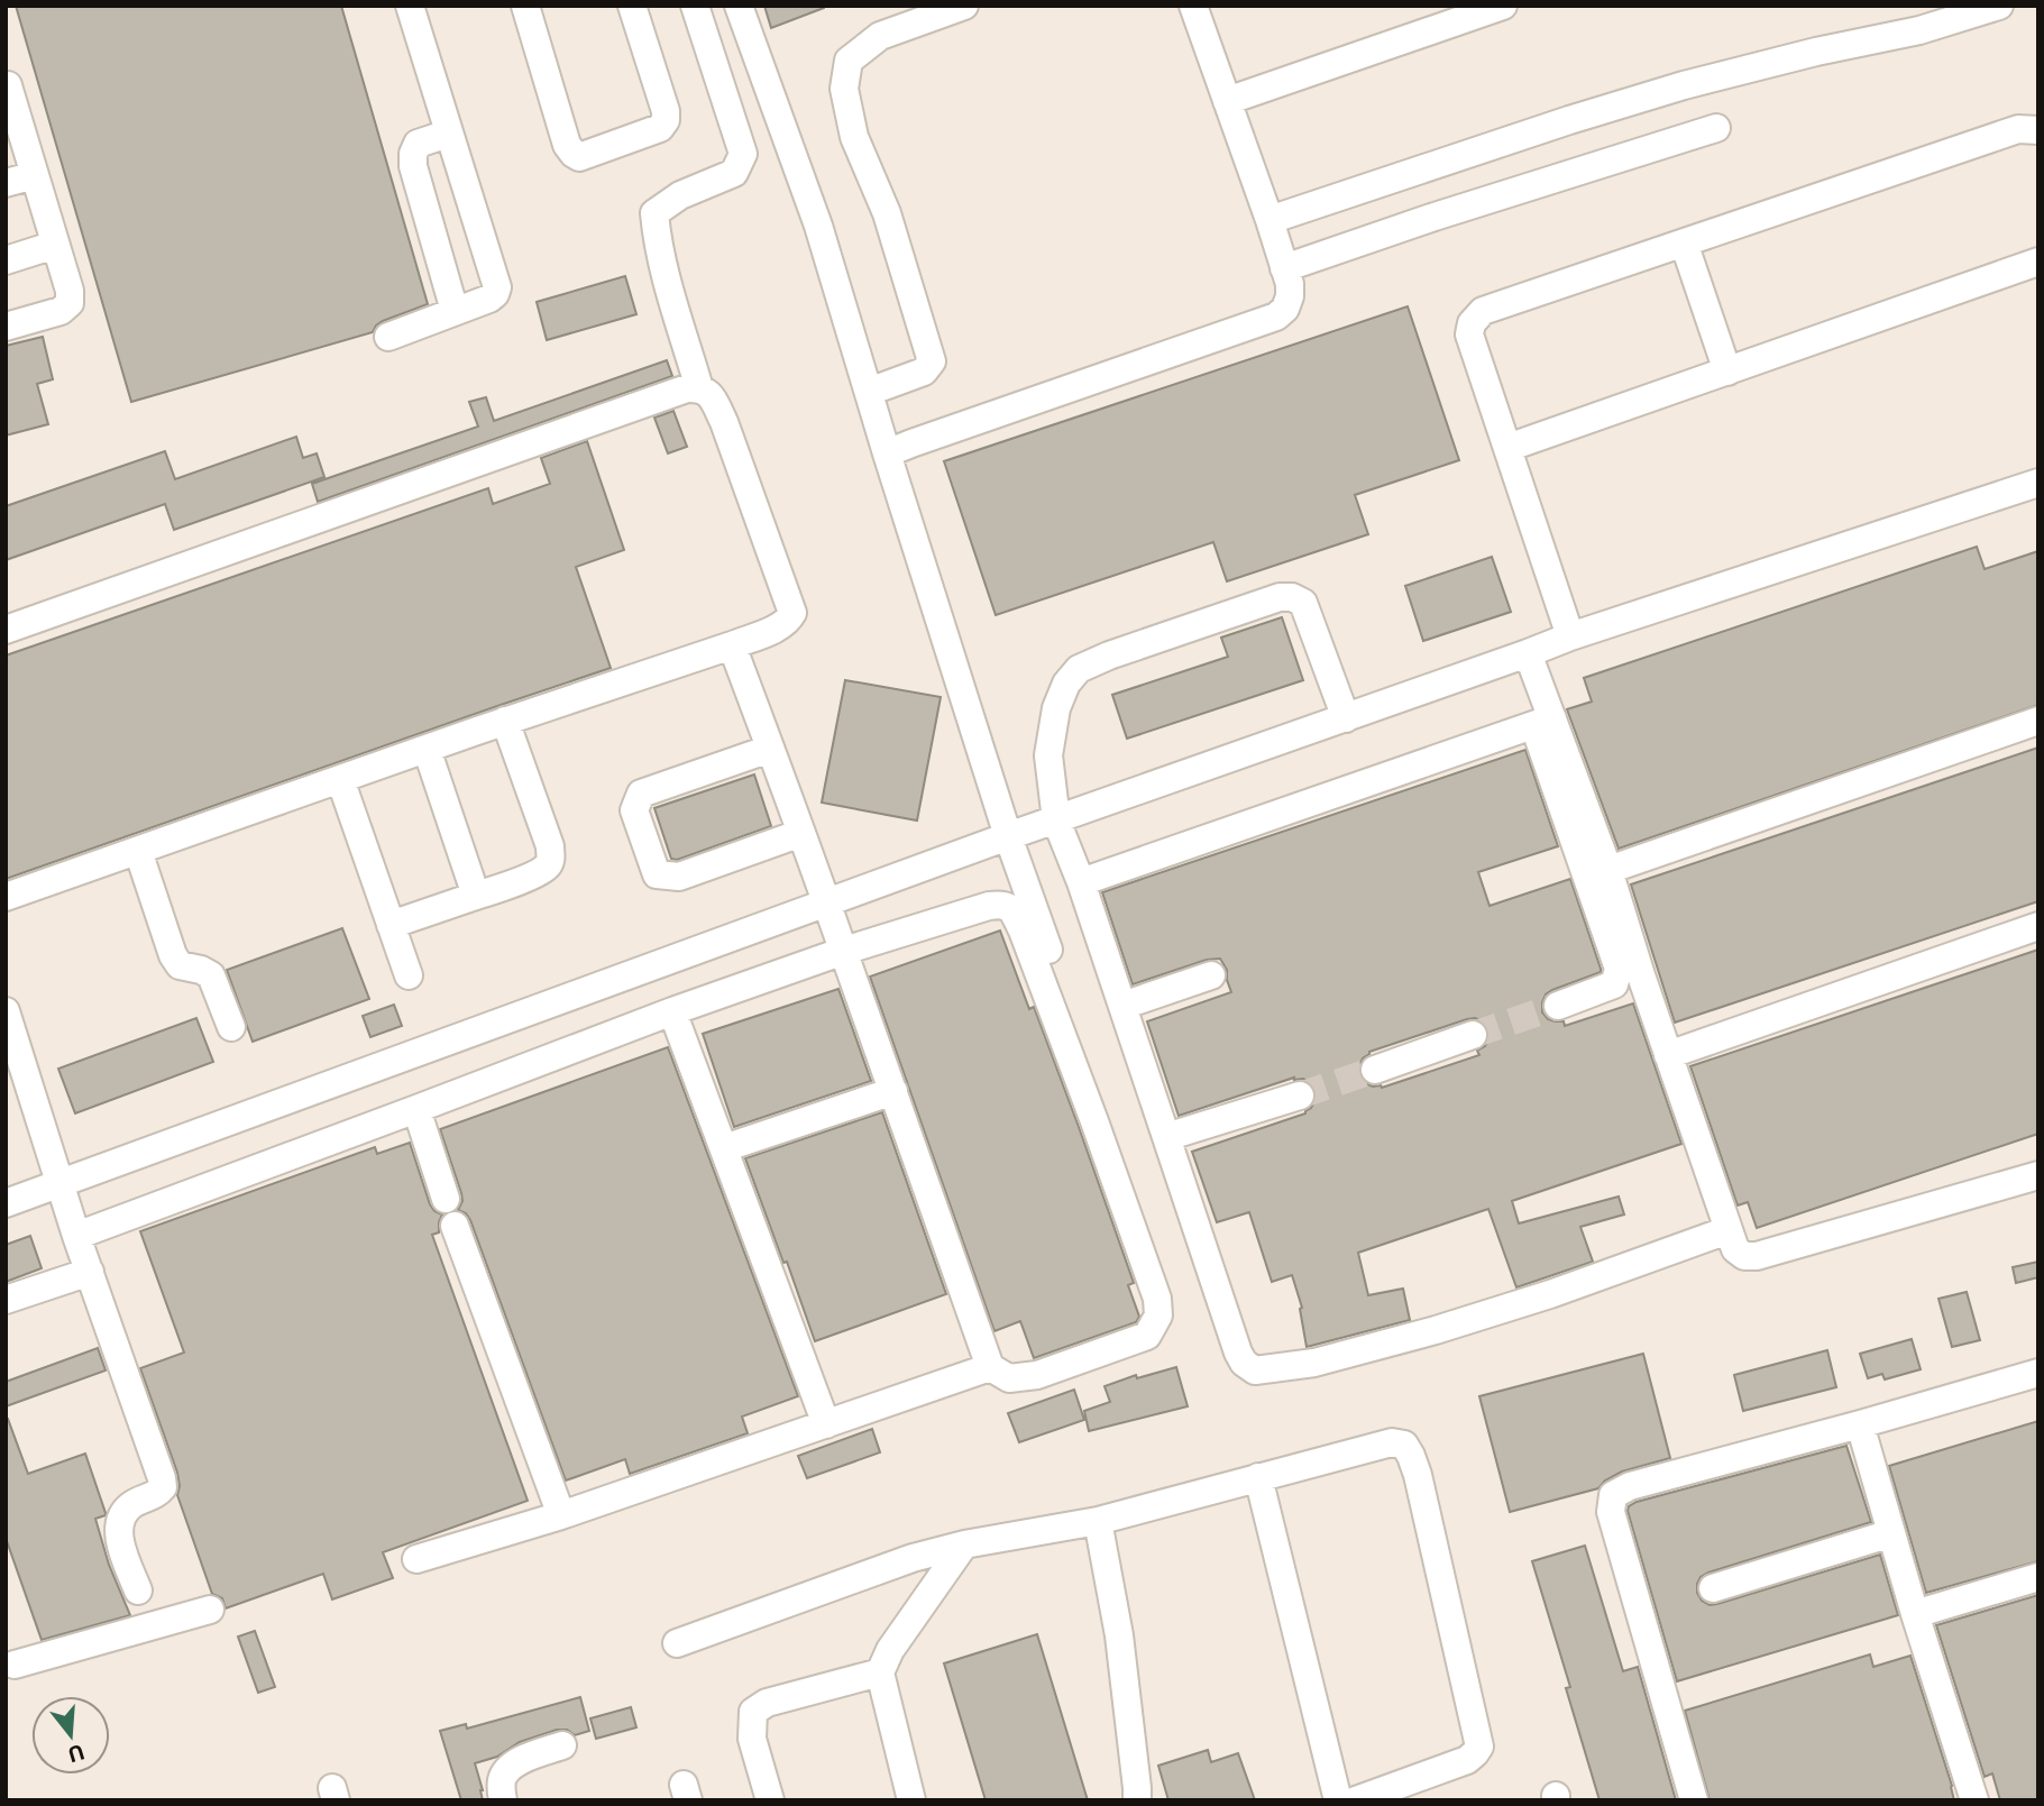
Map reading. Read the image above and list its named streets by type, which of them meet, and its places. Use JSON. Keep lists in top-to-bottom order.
{
  "north": "bottom"
}
